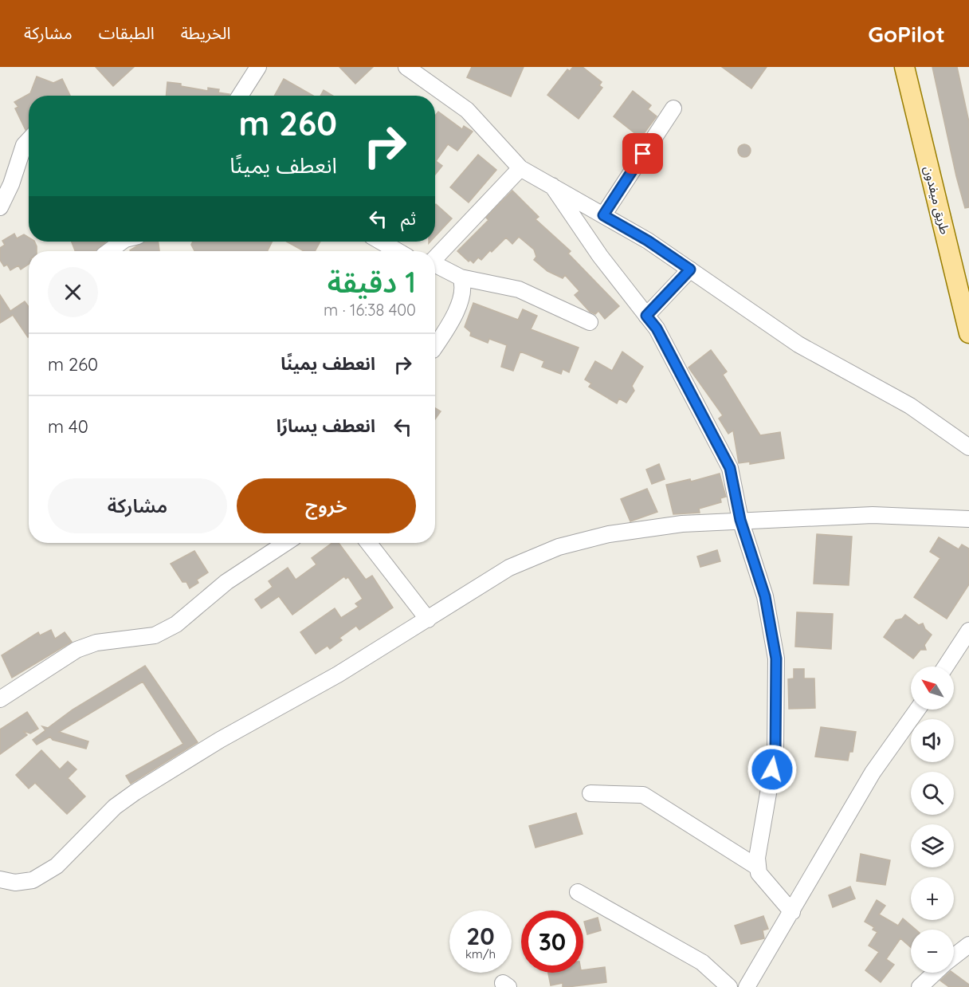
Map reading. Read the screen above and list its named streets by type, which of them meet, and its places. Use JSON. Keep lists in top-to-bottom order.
{
  "streets": {
    "main road": ["طريق ميفدون"]
  },
  "north": "top left",
  "page": {
    "header": "GoPilot",
    "nav": ["الخريطة", "الطبقات", "مشاركة"],
    "turn": ["260 m", "انعطف يمينًا"],
    "then": "ثم",
    "heading": ["1 دقيقة", "400 m · 16:38"],
    "list": [
      {
        "name": "انعطف يمينًا",
        "value": "260 m"
      },
      {
        "name": "انعطف يسارًا",
        "value": "40 m"
      }
    ],
    "buttons": ["خروج", "مشاركة"],
    "map_buttons": ["+", "−"],
    "speed": "20 km/h",
    "limit": "30"
  }
}
